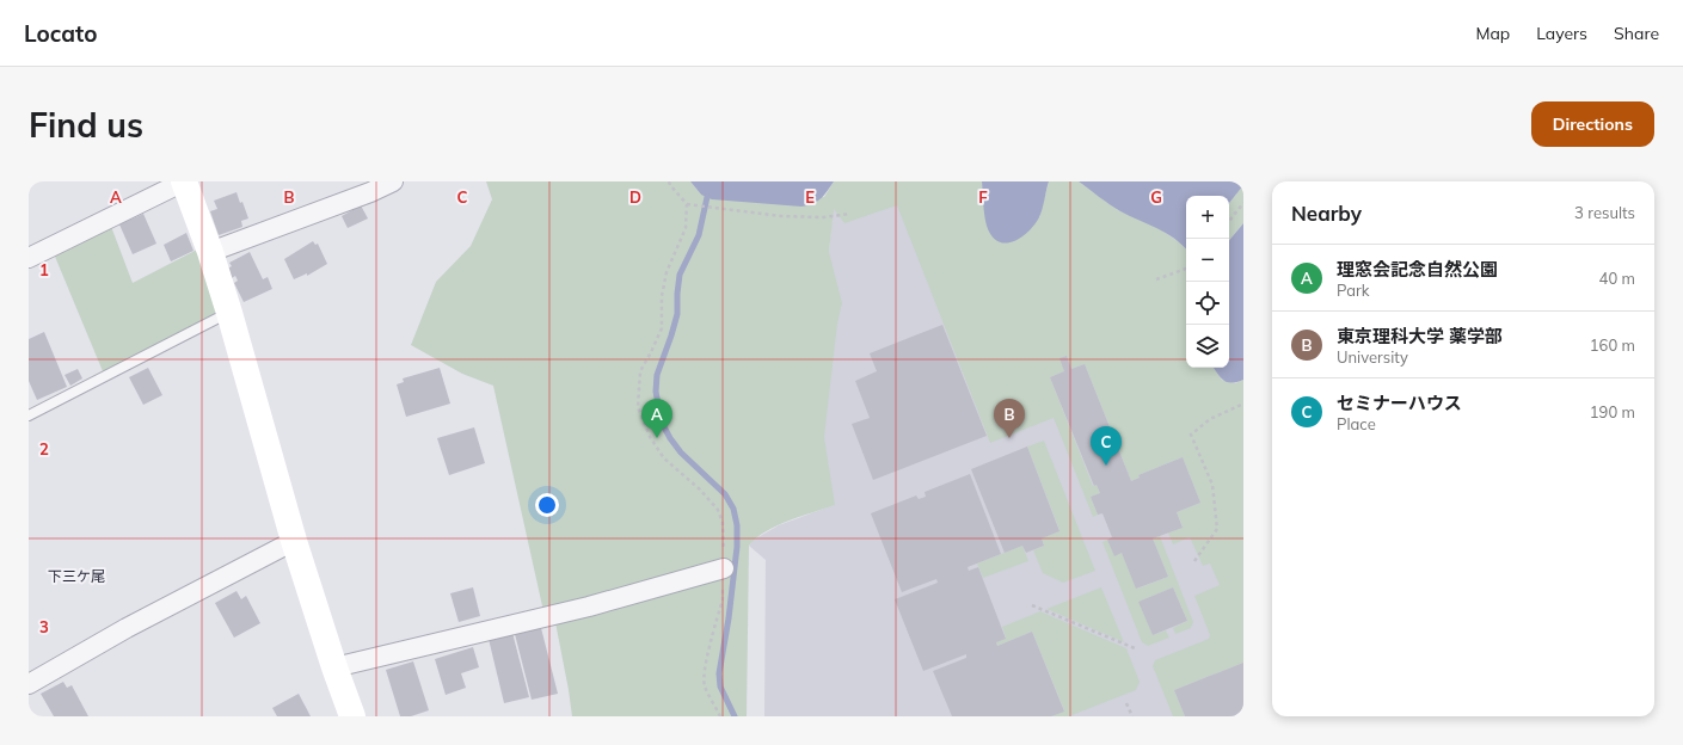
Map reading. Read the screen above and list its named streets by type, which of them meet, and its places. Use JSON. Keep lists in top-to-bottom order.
{
  "districts": ["下三ケ尾"],
  "page": {
    "header": "Locato",
    "nav": ["Map", "Layers", "Share"],
    "buttons": "Directions",
    "title": "Find us",
    "heading": ["Nearby", "3 results"],
    "map_buttons": ["+", "−"],
    "list": [
      {
        "mark": "A",
        "name": "理窓会記念自然公園",
        "note": "Park",
        "value": "40 m"
      },
      {
        "mark": "B",
        "name": "東京理科大学 薬学部",
        "note": "University",
        "value": "160 m"
      },
      {
        "mark": "C",
        "name": "セミナーハウス",
        "note": "Place",
        "value": "190 m"
      }
    ],
    "pins": ["A", "B", "C"]
  },
  "grid": {
    "columns": [
      "A",
      "B",
      "C",
      "D",
      "E",
      "F",
      "G"
    ],
    "rows": ["1", "2", "3"]
  }
}
